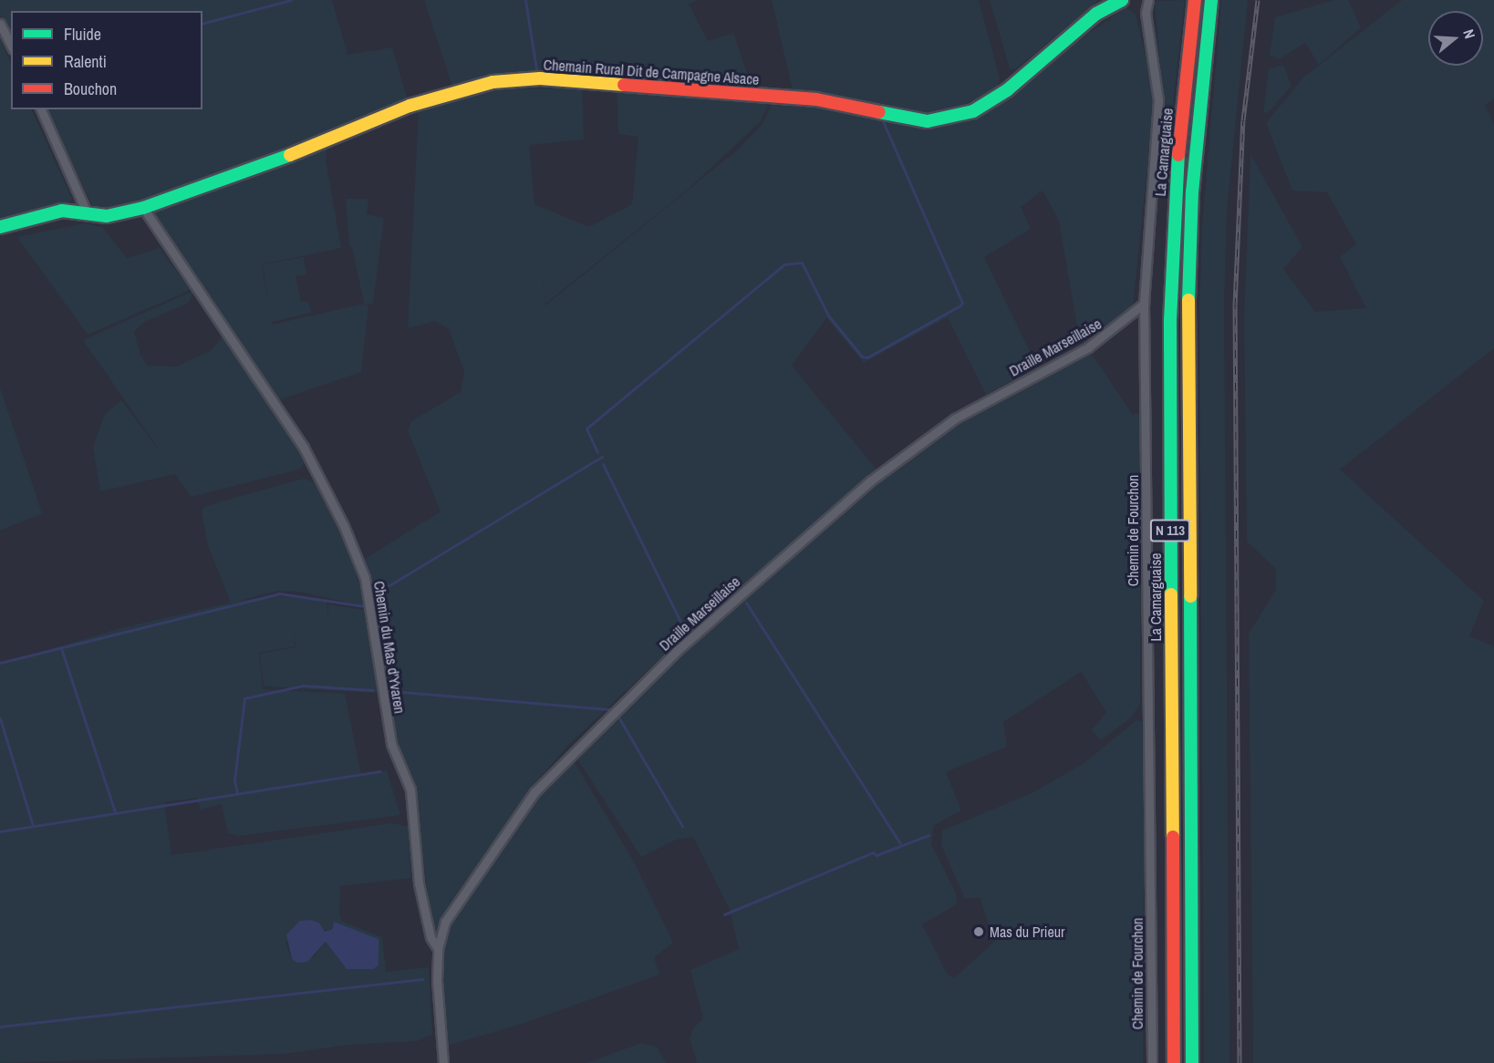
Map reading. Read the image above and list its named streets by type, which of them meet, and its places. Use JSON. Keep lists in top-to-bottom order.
{
  "streets": {
    "main road": ["Chemain Rural Dit de Campagne Alsace", "La Camarguaise", "N 113"],
    "street": ["Draille Marseillaise", "Chemin de Fourchon", "Chemin du Mas d'Yvaren"]
  },
  "crossings": [
    ["Chemain Rural Dit de Campagne Alsace", "Chemin du Mas d'Yvaren"],
    ["Draille Marseillaise", "Chemin de Fourchon"],
    ["Draille Marseillaise", "Chemin du Mas d'Yvaren"]
  ],
  "places": ["Mas du Prieur"],
  "legend": ["Fluide", "Ralenti", "Bouchon"],
  "north": "right"
}
